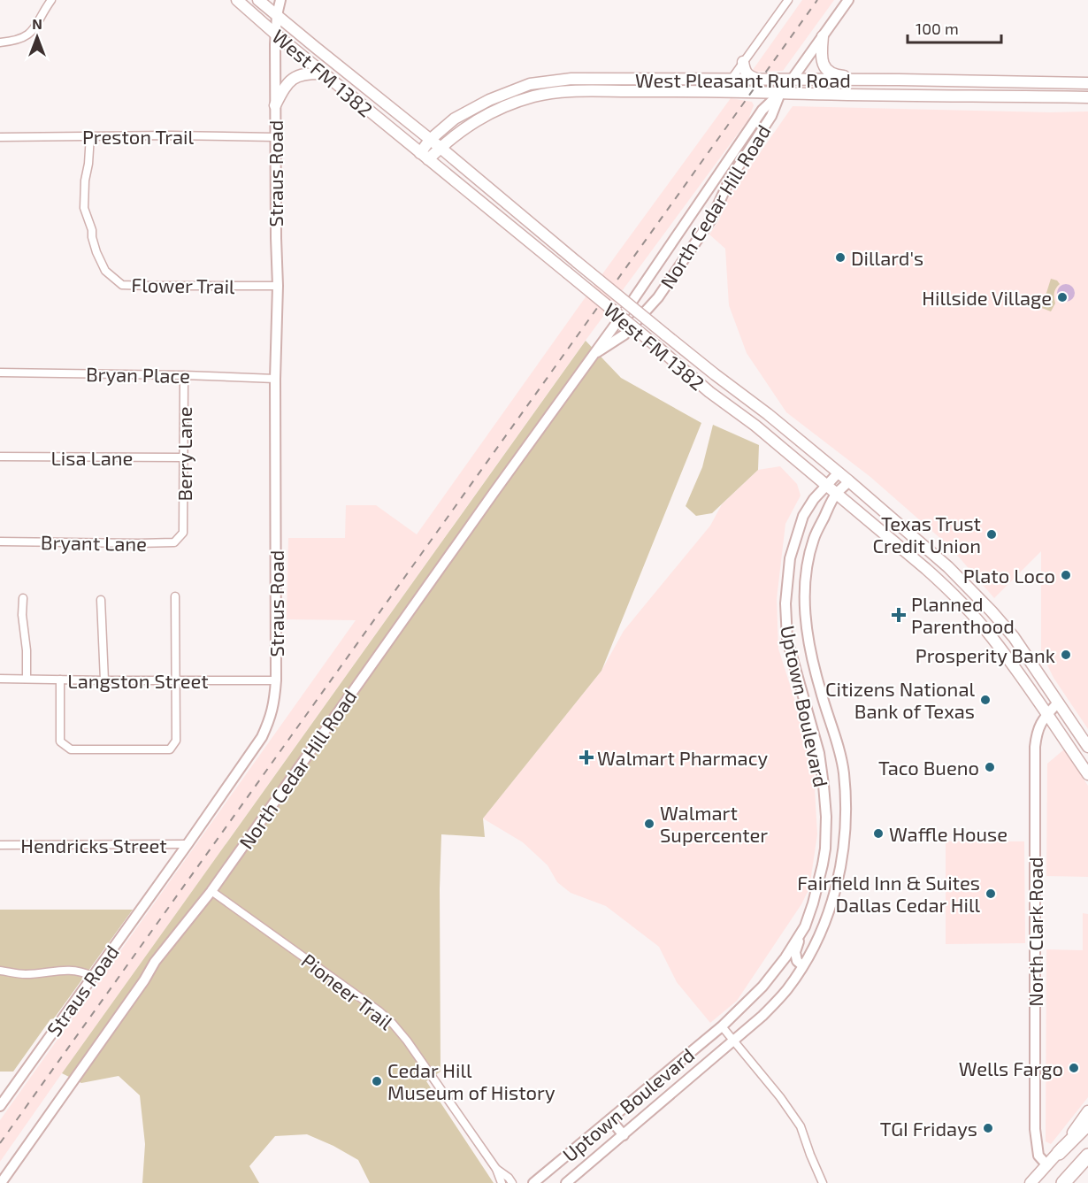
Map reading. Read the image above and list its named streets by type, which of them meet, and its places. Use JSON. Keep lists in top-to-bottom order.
{
  "streets": {
    "main road": ["West FM 1382", "West Pleasant Run Road"],
    "street": [
      "Preston Trail",
      "Straus Road",
      "North Cedar Hill Road",
      "Flower Trail",
      "Bryan Place",
      "Berry Lane",
      "Lisa Lane",
      "Bryant Lane",
      "Langston Street",
      "Uptown Boulevard",
      "Hendricks Street",
      "North Clark Road",
      "Pioneer Trail"
    ]
  },
  "crossings": [
    ["West FM 1382", "West Pleasant Run Road"],
    ["West FM 1382", "Straus Road"],
    ["West FM 1382", "Uptown Boulevard"],
    ["West FM 1382", "North Clark Road"],
    ["West Pleasant Run Road", "North Cedar Hill Road"],
    ["Preston Trail", "Straus Road"],
    ["Preston Trail", "Flower Trail"],
    ["Straus Road", "Flower Trail"],
    ["Straus Road", "Bryan Place"],
    ["Straus Road", "Langston Street"],
    ["Straus Road", "Hendricks Street"],
    ["North Cedar Hill Road", "Pioneer Trail"],
    ["Bryan Place", "Berry Lane"],
    ["Berry Lane", "Lisa Lane"],
    ["Berry Lane", "Bryant Lane"]
  ],
  "places": {
    "other": [
      "Dillard's",
      "Hillside Village",
      "Texas Trust Credit Union",
      "Plato Loco",
      "Prosperity Bank",
      "Citizens National Bank of Texas",
      "Taco Bueno",
      "Walmart Supercenter",
      "Waffle House",
      "Fairfield Inn & Suites Dallas Cedar Hill",
      "Wells Fargo",
      "Cedar Hill Museum of History",
      "TGI Fridays"
    ],
    "health": ["Planned Parenthood", "Walmart Pharmacy"]
  },
  "scale_bar": "100 m",
  "north": "top"
}
